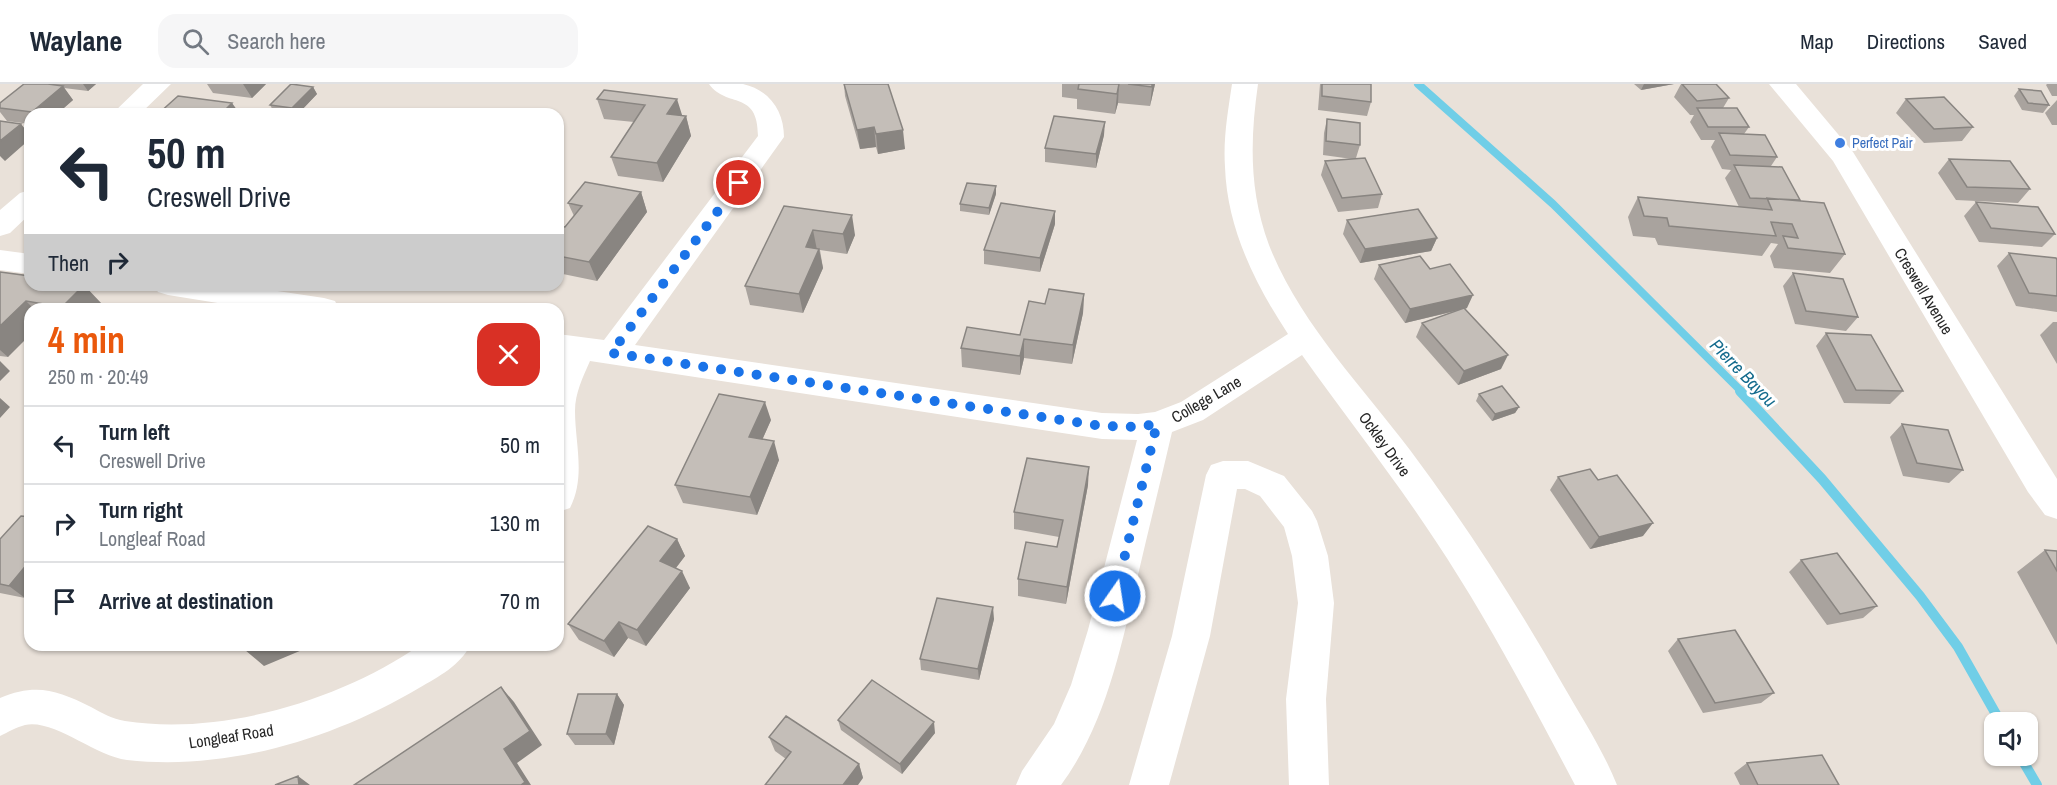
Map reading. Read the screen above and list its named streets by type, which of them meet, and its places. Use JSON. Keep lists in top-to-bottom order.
{
  "streets": {
    "street": [
      "Creswell Avenue",
      "College Lane",
      "Ockley Drive",
      "Longleaf Road"
    ]
  },
  "crossings": [
    ["College Lane", "Ockley Drive"]
  ],
  "water": ["Pierre Bayou"],
  "places": ["Perfect Pair"],
  "page": {
    "header": "Waylane",
    "search": "Search here",
    "nav": ["Map", "Directions", "Saved"],
    "turn": ["50 m", "Creswell Drive"],
    "then": "Then",
    "heading": ["4 min", "250 m · 20:49"],
    "list": [
      {
        "name": "Turn left",
        "note": "Creswell Drive",
        "value": "50 m"
      },
      {
        "name": "Turn right",
        "note": "Longleaf Road",
        "value": "130 m"
      },
      {
        "name": "Arrive at destination",
        "value": "70 m"
      }
    ]
  }
}
